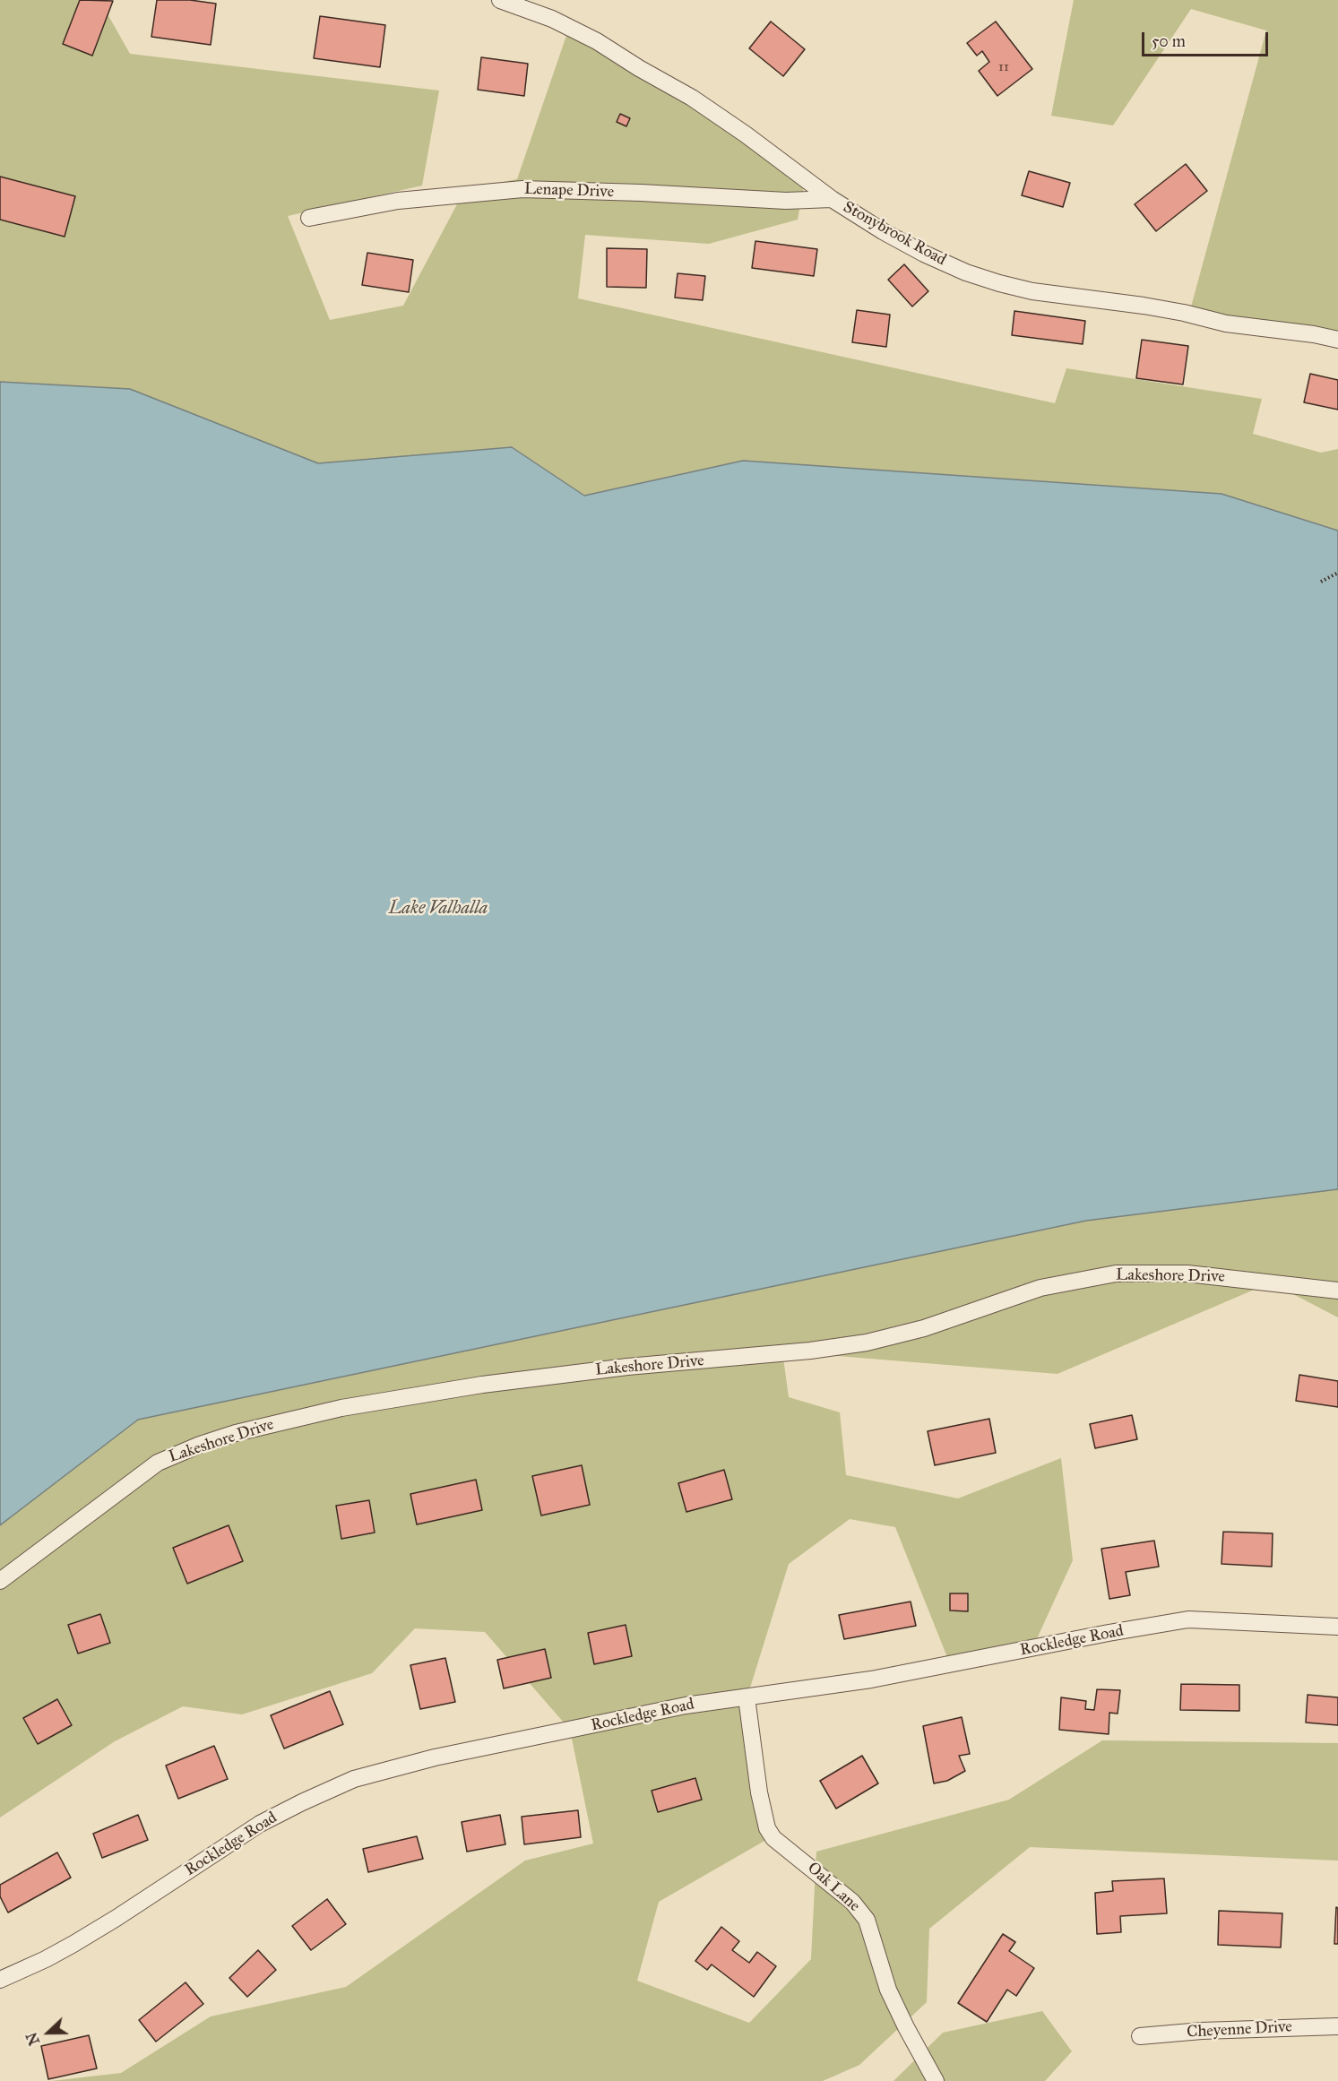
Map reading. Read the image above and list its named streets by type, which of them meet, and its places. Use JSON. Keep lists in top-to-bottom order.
{
  "streets": {
    "street": [
      "Lenape Drive",
      "Stonybrook Road",
      "Lakeshore Drive",
      "Rockledge Road",
      "Oak Lane",
      "Cheyenne Drive"
    ]
  },
  "crossings": [
    ["Lenape Drive", "Stonybrook Road"],
    ["Rockledge Road", "Oak Lane"]
  ],
  "water": ["Lake Valhalla"],
  "house_numbers": ["11"],
  "scale_bar": "50 m",
  "north": "left"
}
